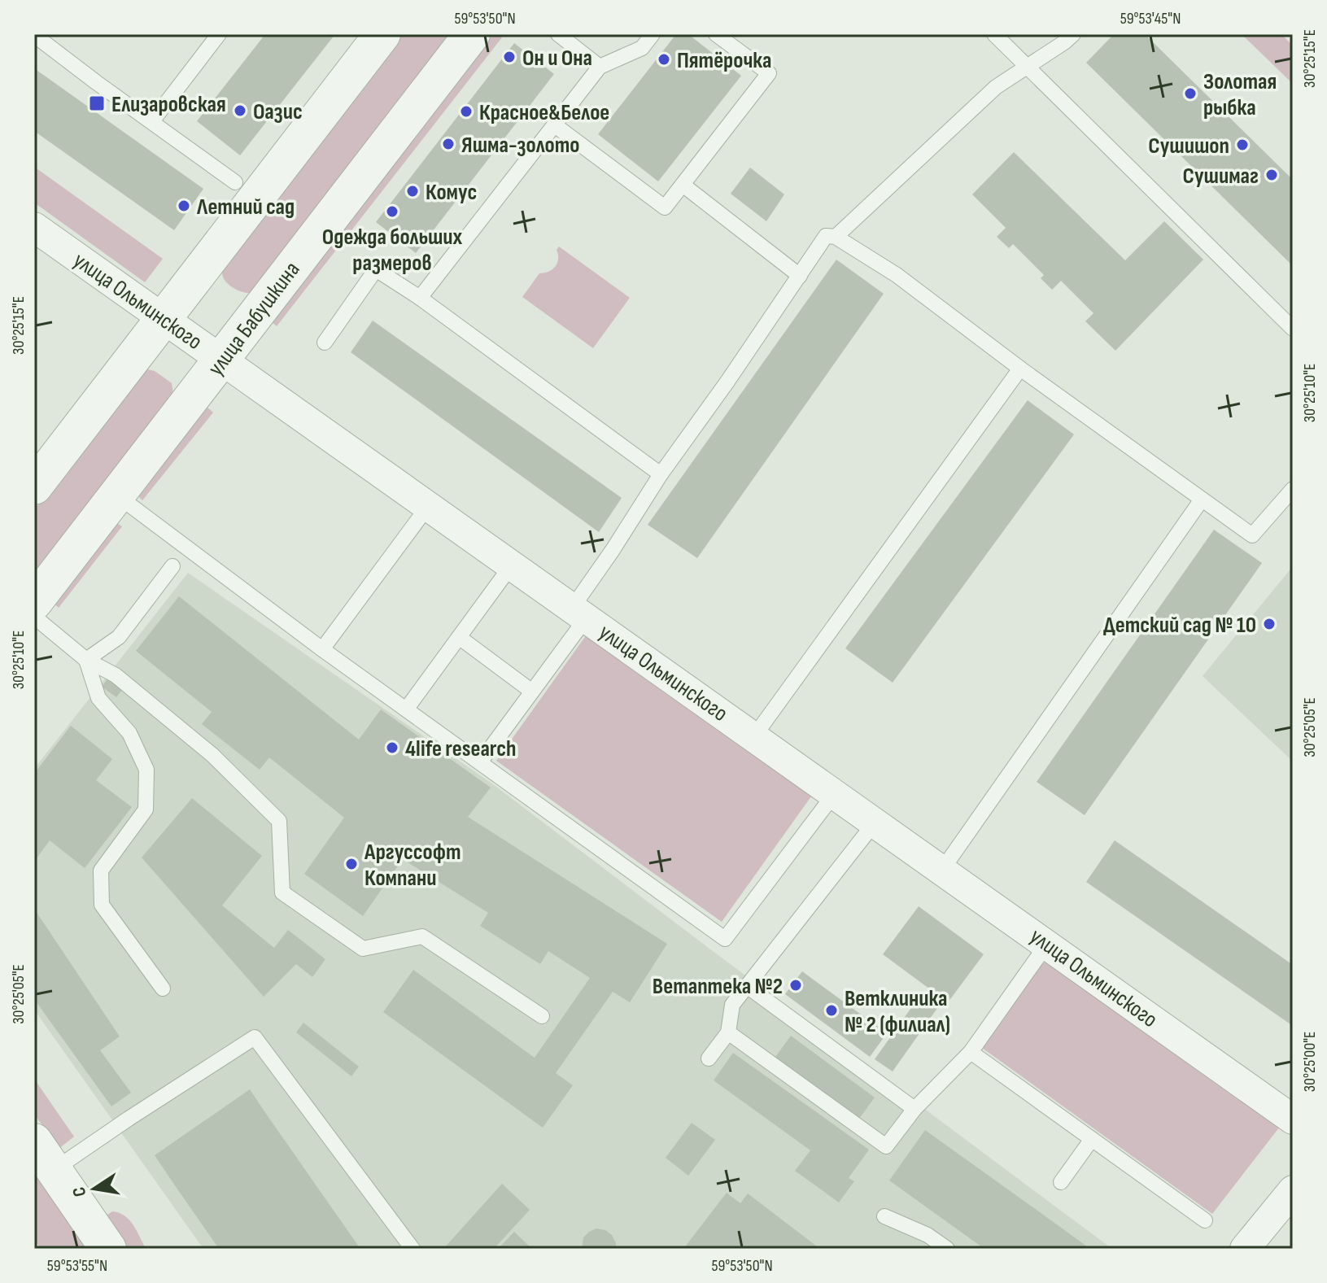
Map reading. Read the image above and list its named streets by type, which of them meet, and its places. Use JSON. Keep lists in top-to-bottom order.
{
  "streets": {
    "street": ["улица Ольминского", "улица Бабушкина"]
  },
  "crossings": [
    ["улица Ольминского", "улица Бабушкина"]
  ],
  "places": {
    "other": [
      "Он и Она",
      "Пятёрочка",
      "Золотая рыбка",
      "Оазис",
      "Красное&Белое",
      "Яшма-золото",
      "Сушишоп",
      "Сушимаг",
      "Комус",
      "Летний сад",
      "Одежда больших размеров",
      "Детский сад № 10",
      "4life research",
      "Аргуссофт Компани",
      "Ветаптека №2",
      "Ветклиника № 2 (филиал)"
    ],
    "transit": ["Елизаровская"]
  },
  "north": "left",
  "coordinates": [
    "59°53'50\"N",
    "59°53'45\"N",
    "30°25'15\"E",
    "30°25'10\"E",
    "30°25'05\"E",
    "30°25'00\"E",
    "59°53'55\"N"
  ]
}
